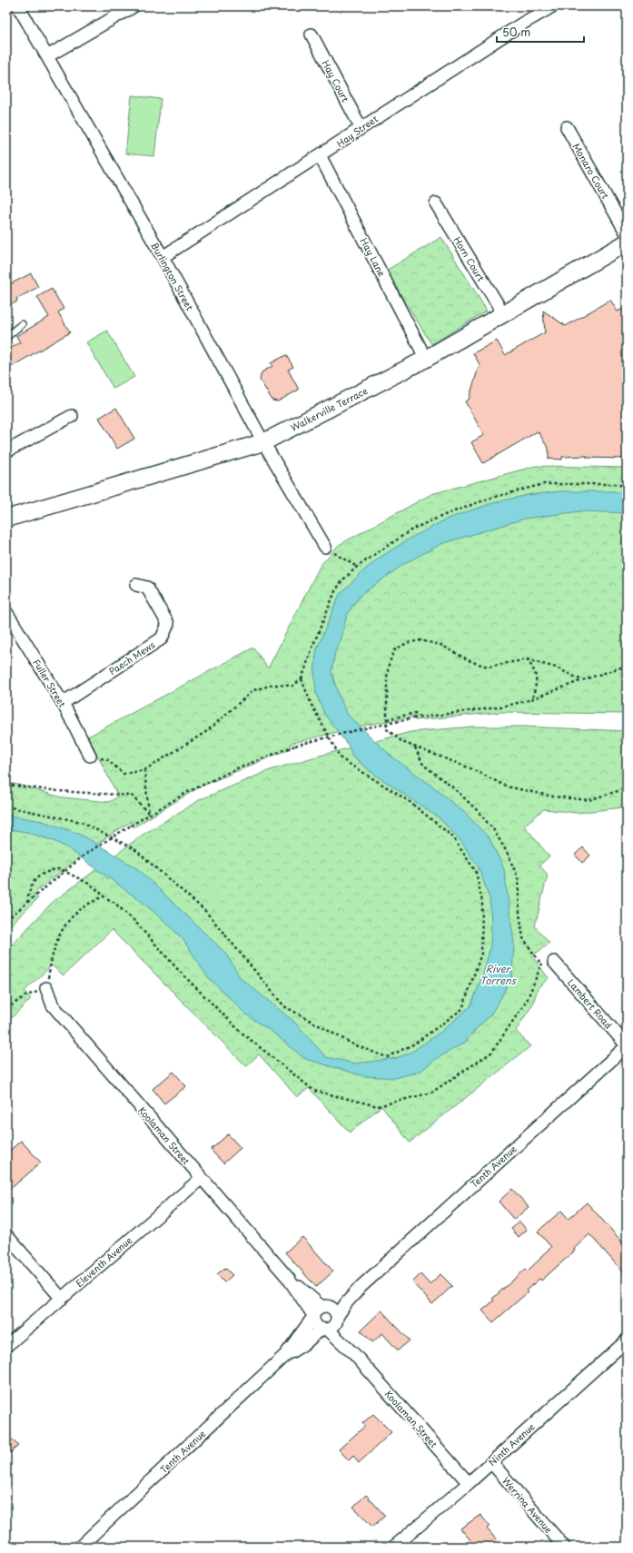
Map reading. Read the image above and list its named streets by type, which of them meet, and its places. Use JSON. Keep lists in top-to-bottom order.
{
  "streets": {
    "street": [
      "Hay Court",
      "Hay Street",
      "Monaro Court",
      "Hay Lane",
      "Horn Court",
      "Burlington Street",
      "Walkerville Terrace",
      "Paech Mews",
      "Fuller Street",
      "Lambert Road",
      "Koolaman Street",
      "Tenth Avenue",
      "Eleventh Avenue",
      "Ninth Avenue",
      "Werrina Avenue"
    ]
  },
  "crossings": [
    ["Hay Court", "Hay Street"],
    ["Hay Street", "Hay Lane"],
    ["Hay Street", "Burlington Street"],
    ["Hay Lane", "Walkerville Terrace"],
    ["Horn Court", "Walkerville Terrace"],
    ["Burlington Street", "Walkerville Terrace"],
    ["Paech Mews", "Fuller Street"],
    ["Lambert Road", "Tenth Avenue"],
    ["Koolaman Street", "Tenth Avenue"],
    ["Koolaman Street", "Eleventh Avenue"],
    ["Koolaman Street", "Ninth Avenue"],
    ["Ninth Avenue", "Werrina Avenue"]
  ],
  "water": ["River Torrens"],
  "scale_bar": "50 m"
}
